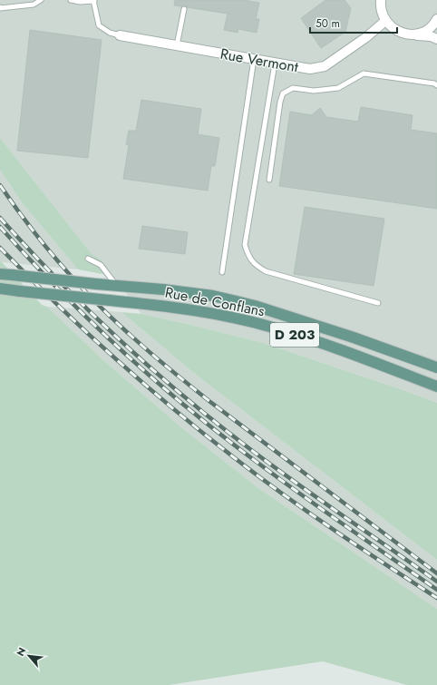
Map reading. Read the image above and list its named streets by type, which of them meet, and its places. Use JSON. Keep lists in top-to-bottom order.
{
  "streets": {
    "main road": ["Rue de Conflans", "D 203"],
    "street": ["Rue Vermont"]
  },
  "scale_bar": "50 m",
  "north": "top left"
}
